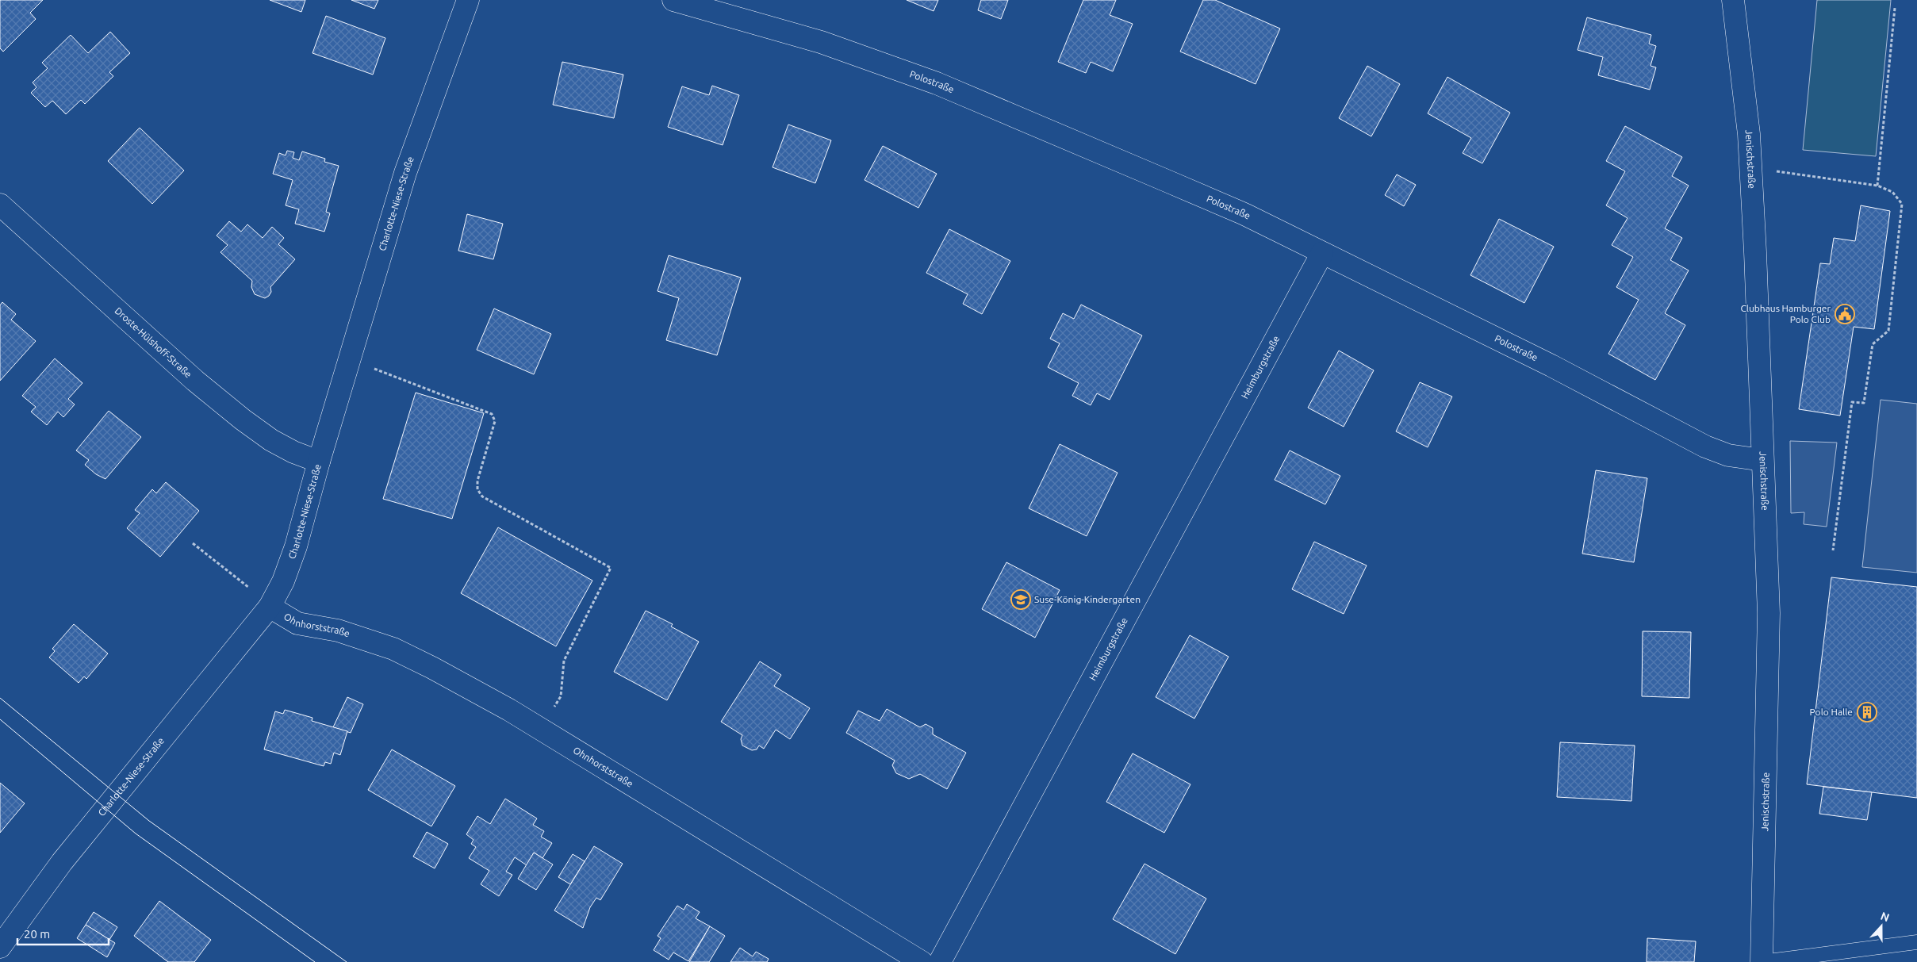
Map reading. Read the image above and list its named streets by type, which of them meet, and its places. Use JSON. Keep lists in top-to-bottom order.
{
  "streets": {
    "street": [
      "Polostraße",
      "Jenischstraße",
      "Charlotte-Niese-Straße",
      "Droste-Hülshoff-Straße",
      "Heimburgstraße",
      "Ohnhorststraße"
    ]
  },
  "crossings": [
    ["Polostraße", "Jenischstraße"],
    ["Polostraße", "Heimburgstraße"],
    ["Charlotte-Niese-Straße", "Droste-Hülshoff-Straße"],
    ["Charlotte-Niese-Straße", "Ohnhorststraße"]
  ],
  "places": {
    "public building": ["Clubhaus Hamburger Polo Club"],
    "school or university": ["Suse-König-Kindergarten"],
    "building": ["Polo Halle"]
  },
  "scale_bar": "20 m",
  "north": "top"
}
